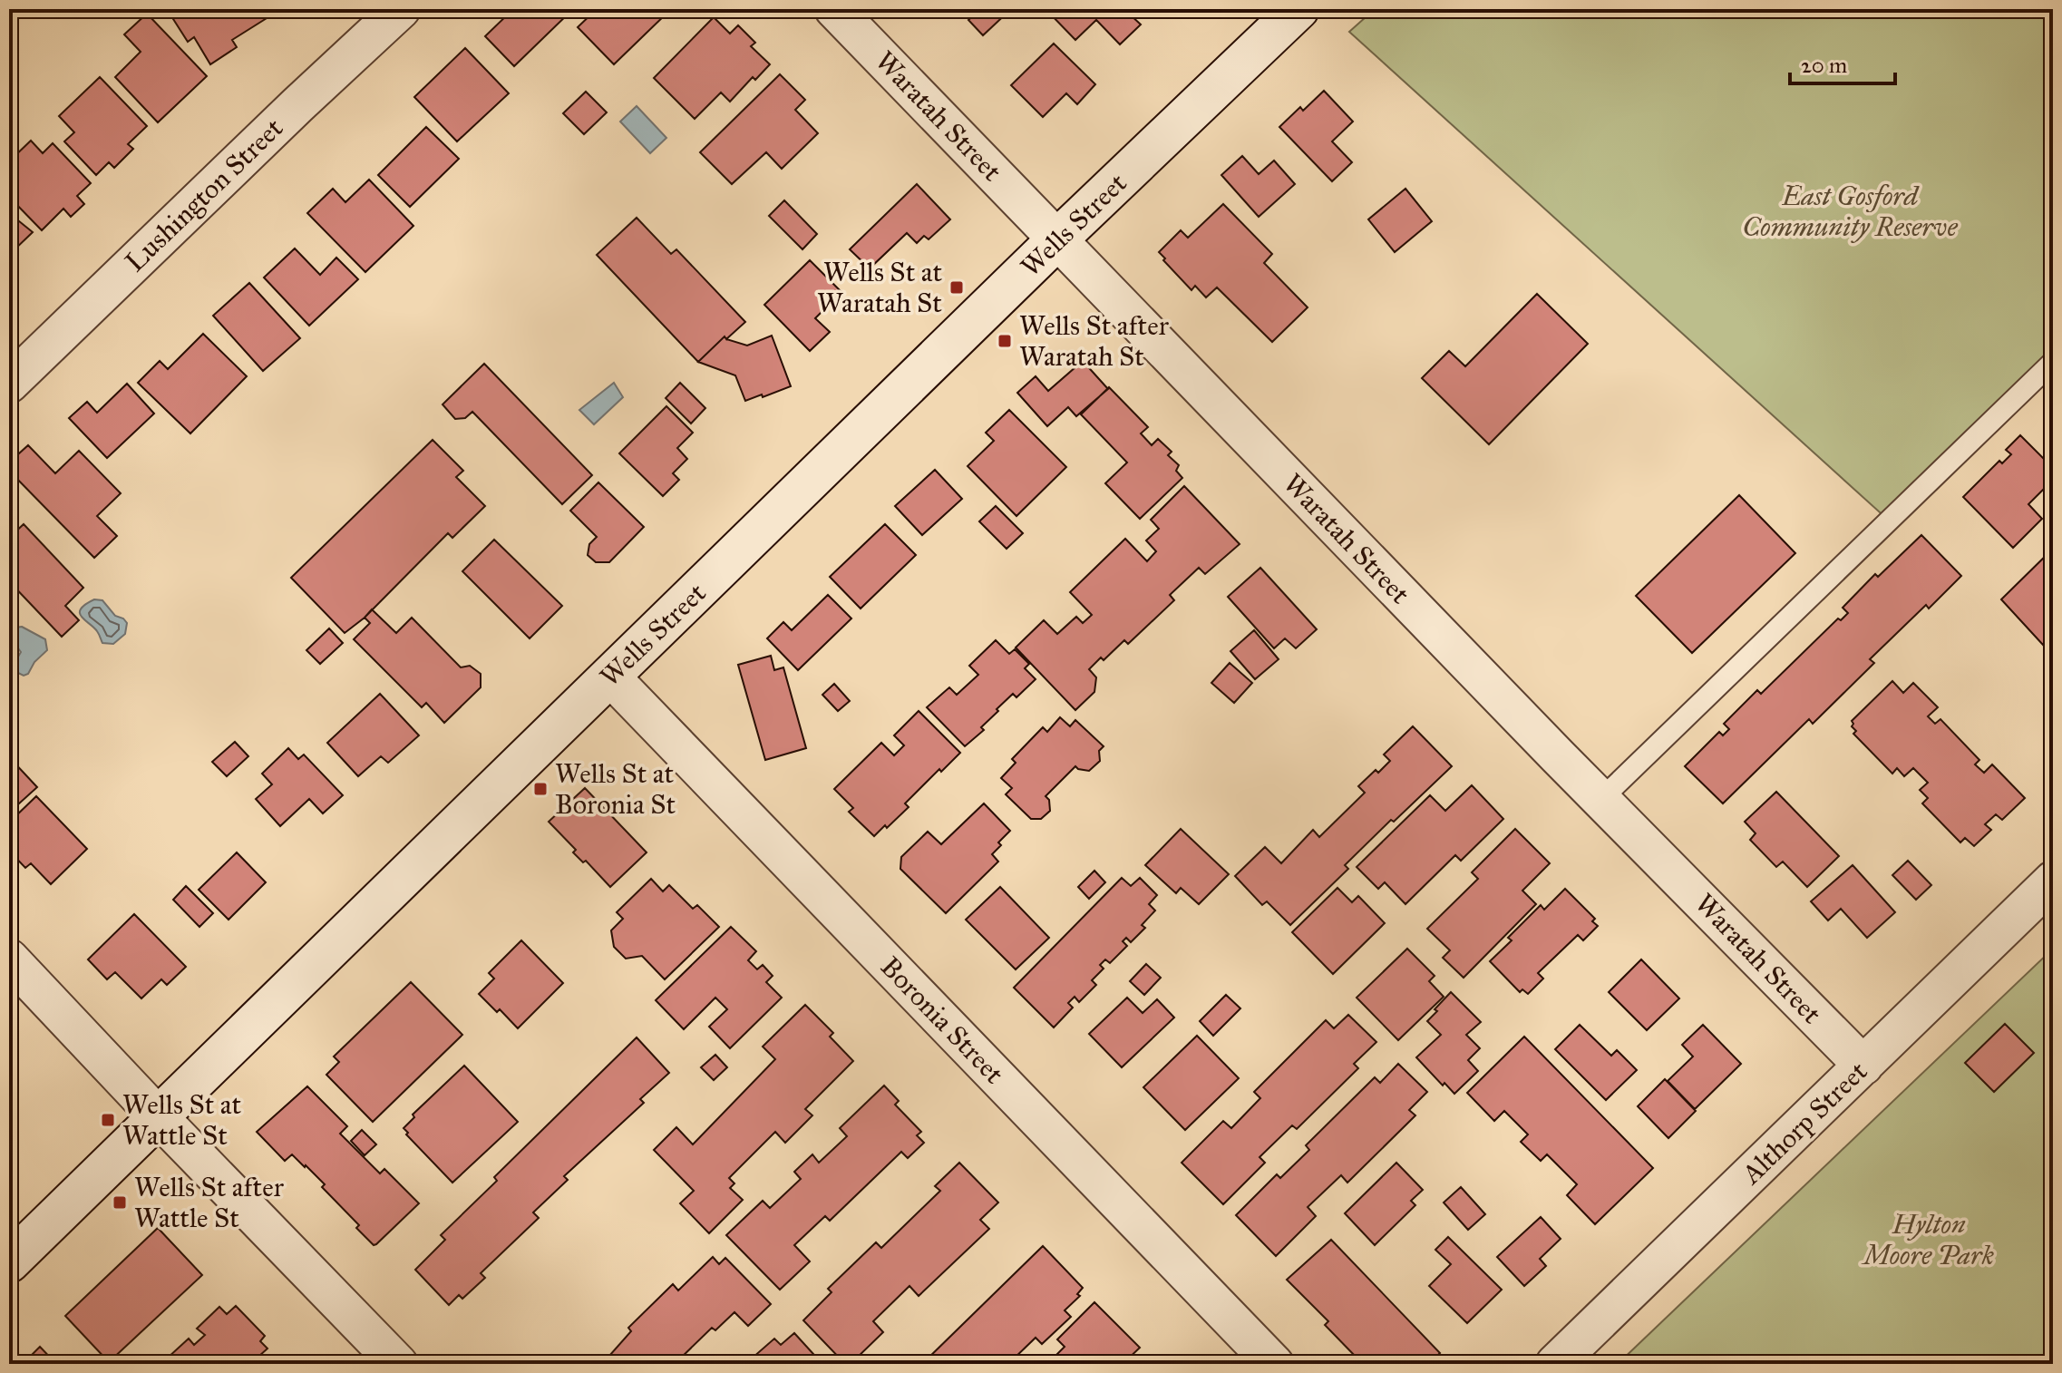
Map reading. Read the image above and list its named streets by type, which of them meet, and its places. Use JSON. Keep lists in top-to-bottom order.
{
  "streets": {
    "street": [
      "Waratah Street",
      "Lushington Street",
      "Wells Street",
      "Boronia Street",
      "Althorp Street"
    ]
  },
  "crossings": [
    ["Waratah Street", "Wells Street"],
    ["Waratah Street", "Althorp Street"],
    ["Wells Street", "Boronia Street"]
  ],
  "parks": ["East Gosford Community Reserve", "Hylton Moore Park"],
  "places": {
    "transit": [
      "Wells St at Waratah St",
      "Wells St after Waratah St",
      "Wells St at Boronia St",
      "Wells St at Wattle St",
      "Wells St after Wattle St"
    ]
  },
  "scale_bar": "20 m"
}
